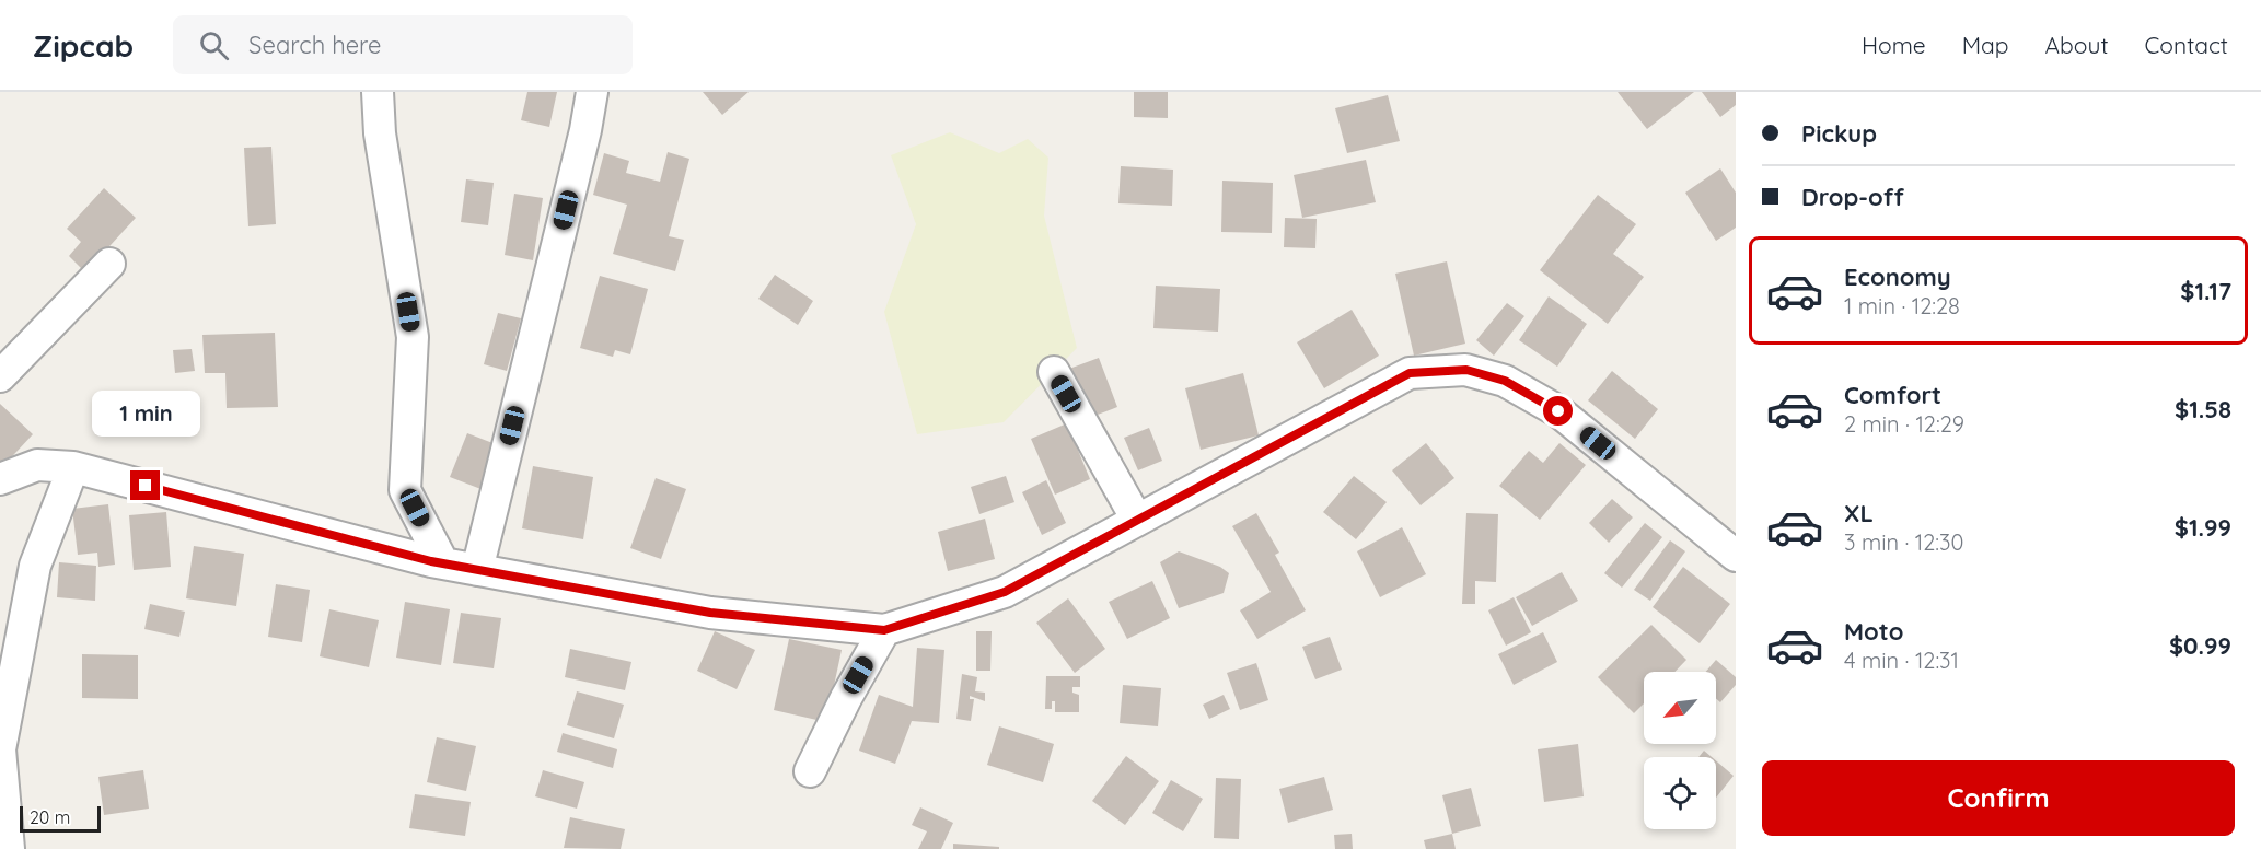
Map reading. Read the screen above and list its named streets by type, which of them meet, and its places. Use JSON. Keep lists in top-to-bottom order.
{
  "scale_bar": "20 m",
  "north": "bottom left",
  "page": {
    "header": "Zipcab",
    "search": "Search here",
    "nav": [
      "Home",
      "Map",
      "About",
      "Contact"
    ],
    "banner": ["Pickup", "Drop-off"],
    "list": [
      {
        "name": "Economy",
        "note": "1 min · 12:28",
        "value": "$1.17"
      },
      {
        "name": "Comfort",
        "note": "2 min · 12:29",
        "value": "$1.58"
      },
      {
        "name": "XL",
        "note": "3 min · 12:30",
        "value": "$1.99"
      },
      {
        "name": "Moto",
        "note": "4 min · 12:31",
        "value": "$0.99"
      }
    ],
    "bubble": "1 min",
    "buttons": "Confirm",
    "scale": "20 m"
  }
}
